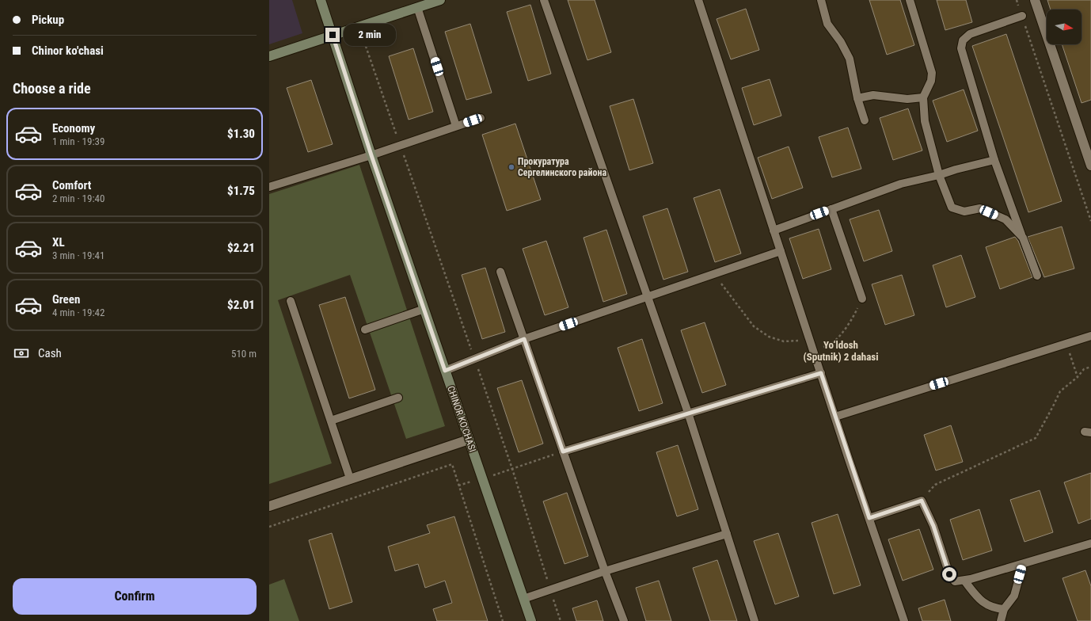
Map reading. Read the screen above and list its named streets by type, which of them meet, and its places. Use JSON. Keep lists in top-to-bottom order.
{
  "streets": {
    "street": ["CHINOR KO'CHASI"]
  },
  "districts": ["Yo‘ldosh (Sputnik) 2 dahasi"],
  "places": ["Прокуратура Сергелинского района"],
  "north": "right",
  "page": {
    "banner": ["Pickup", "Chinor ko'chasi"],
    "bubble": "2 min",
    "heading": "Choose a ride",
    "list": [
      {
        "name": "Economy",
        "note": "1 min · 19:39",
        "value": "$1.30"
      },
      {
        "name": "Comfort",
        "note": "2 min · 19:40",
        "value": "$1.75"
      },
      {
        "name": "XL",
        "note": "3 min · 19:41",
        "value": "$2.21"
      },
      {
        "name": "Green",
        "note": "4 min · 19:42",
        "value": "$2.01"
      }
    ],
    "pay": ["Cash", "510 m"],
    "buttons": "Confirm"
  }
}
